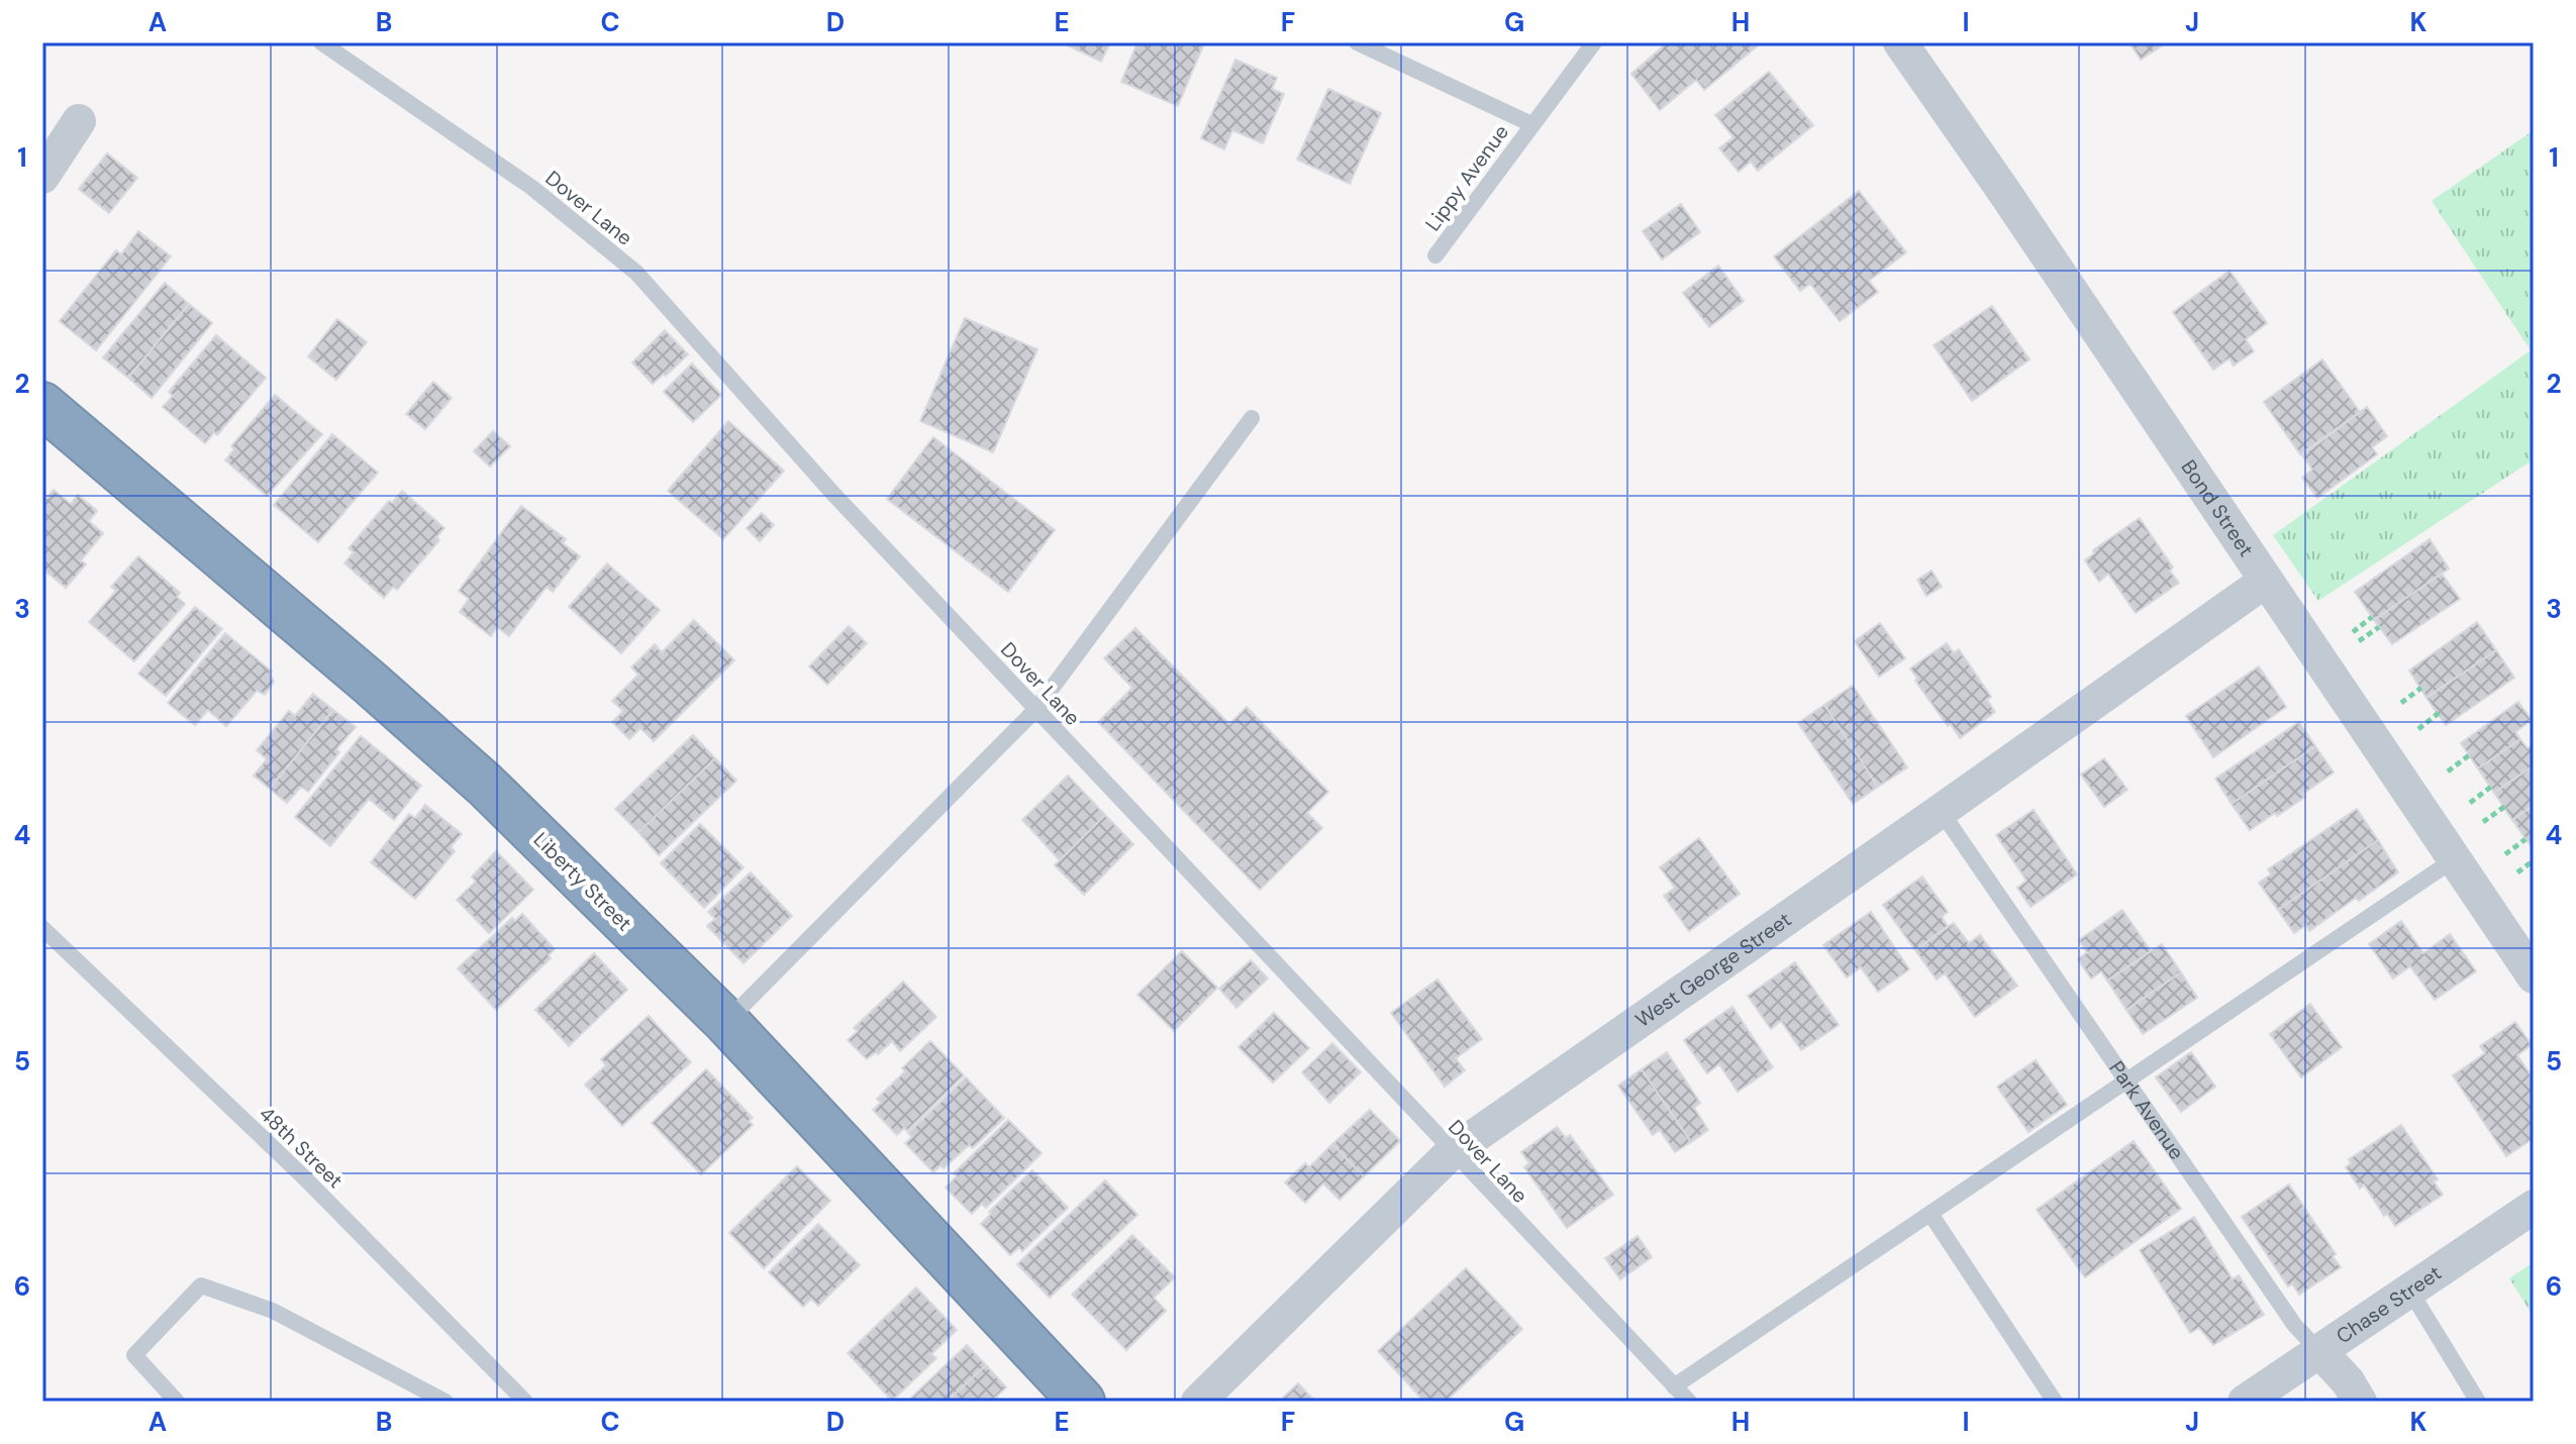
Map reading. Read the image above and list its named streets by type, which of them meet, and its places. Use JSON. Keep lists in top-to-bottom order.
{
  "streets": {
    "highway": ["Liberty Street"],
    "street": [
      "Bond Street",
      "West George Street",
      "Park Avenue",
      "Chase Street"
    ],
    "lane": ["Lippy Avenue", "Dover Lane", "48th Street"]
  },
  "crossings": [
    ["Dover Lane", "West George Street"],
    ["Bond Street", "West George Street"],
    ["West George Street", "Park Avenue"],
    ["Park Avenue", "Chase Street"]
  ],
  "grid": {
    "columns": [
      "A",
      "B",
      "C",
      "D",
      "E",
      "F",
      "G",
      "H",
      "I",
      "J",
      "K"
    ],
    "rows": [
      "1",
      "2",
      "3",
      "4",
      "5",
      "6"
    ]
  }
}
